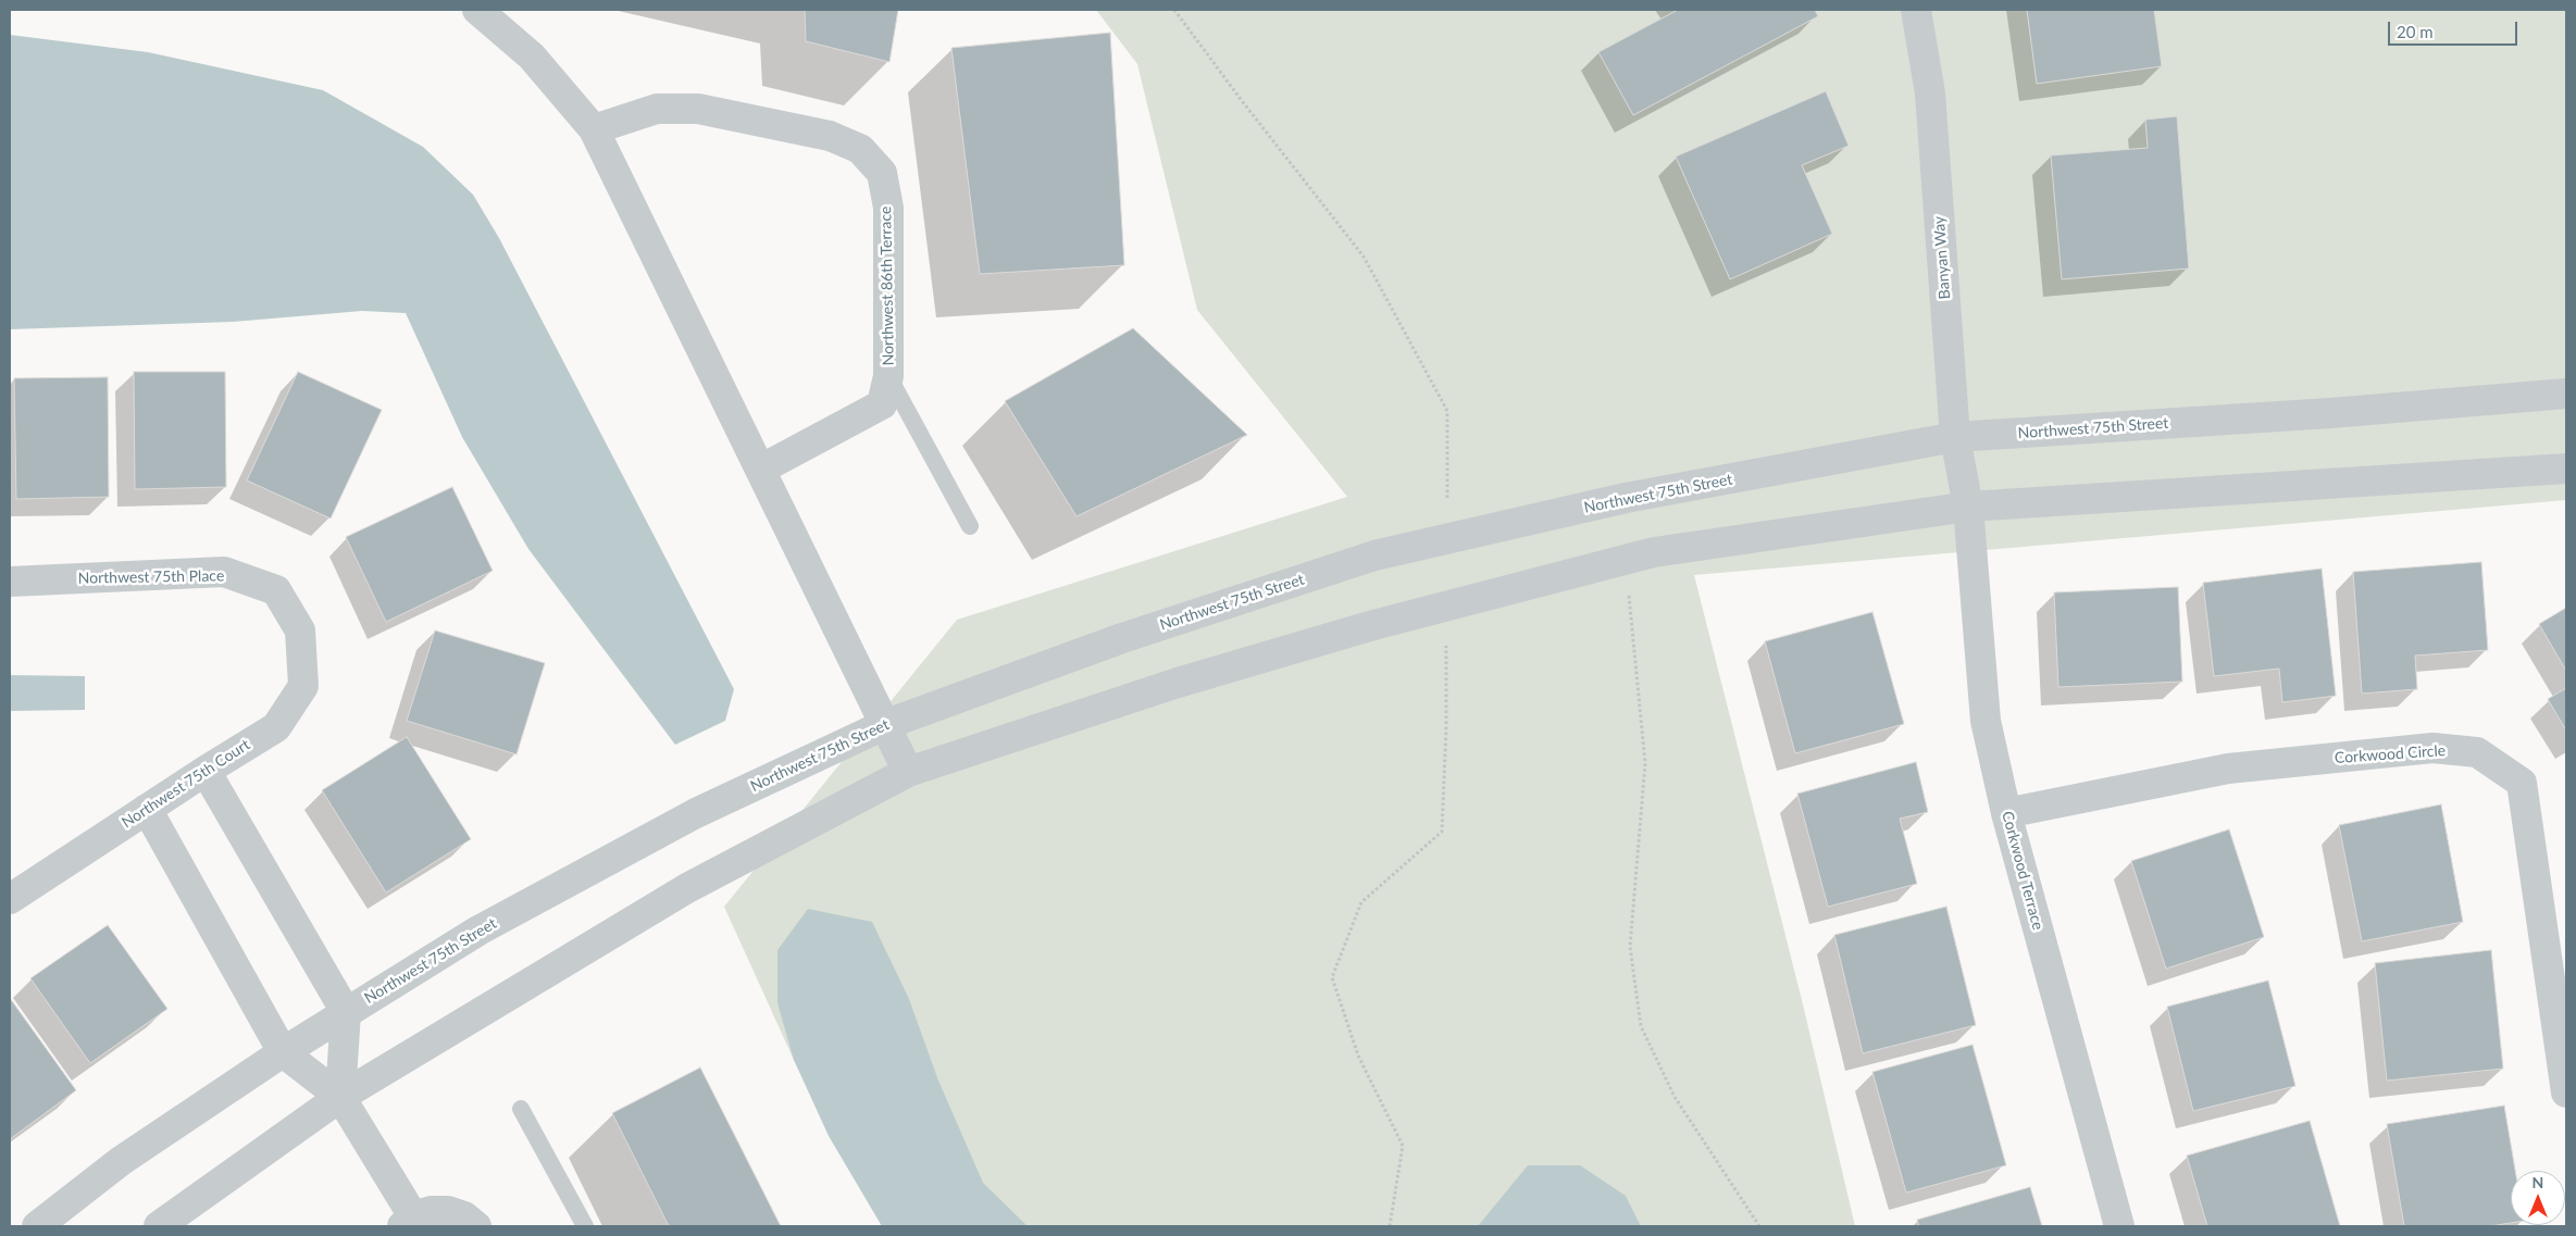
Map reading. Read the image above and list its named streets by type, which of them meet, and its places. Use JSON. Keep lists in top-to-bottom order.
{
  "streets": {
    "street": [
      "Banyan Way",
      "Northwest 86th Terrace",
      "Northwest 75th Street",
      "Northwest 75th Place",
      "Corkwood Circle",
      "Northwest 75th Court",
      "Corkwood Terrace"
    ]
  },
  "crossings": [
    ["Banyan Way", "Northwest 75th Street"],
    ["Banyan Way", "Corkwood Terrace"],
    ["Northwest 75th Place", "Northwest 75th Court"],
    ["Corkwood Circle", "Corkwood Terrace"]
  ],
  "scale_bar": "20 m",
  "north": "top"
}
